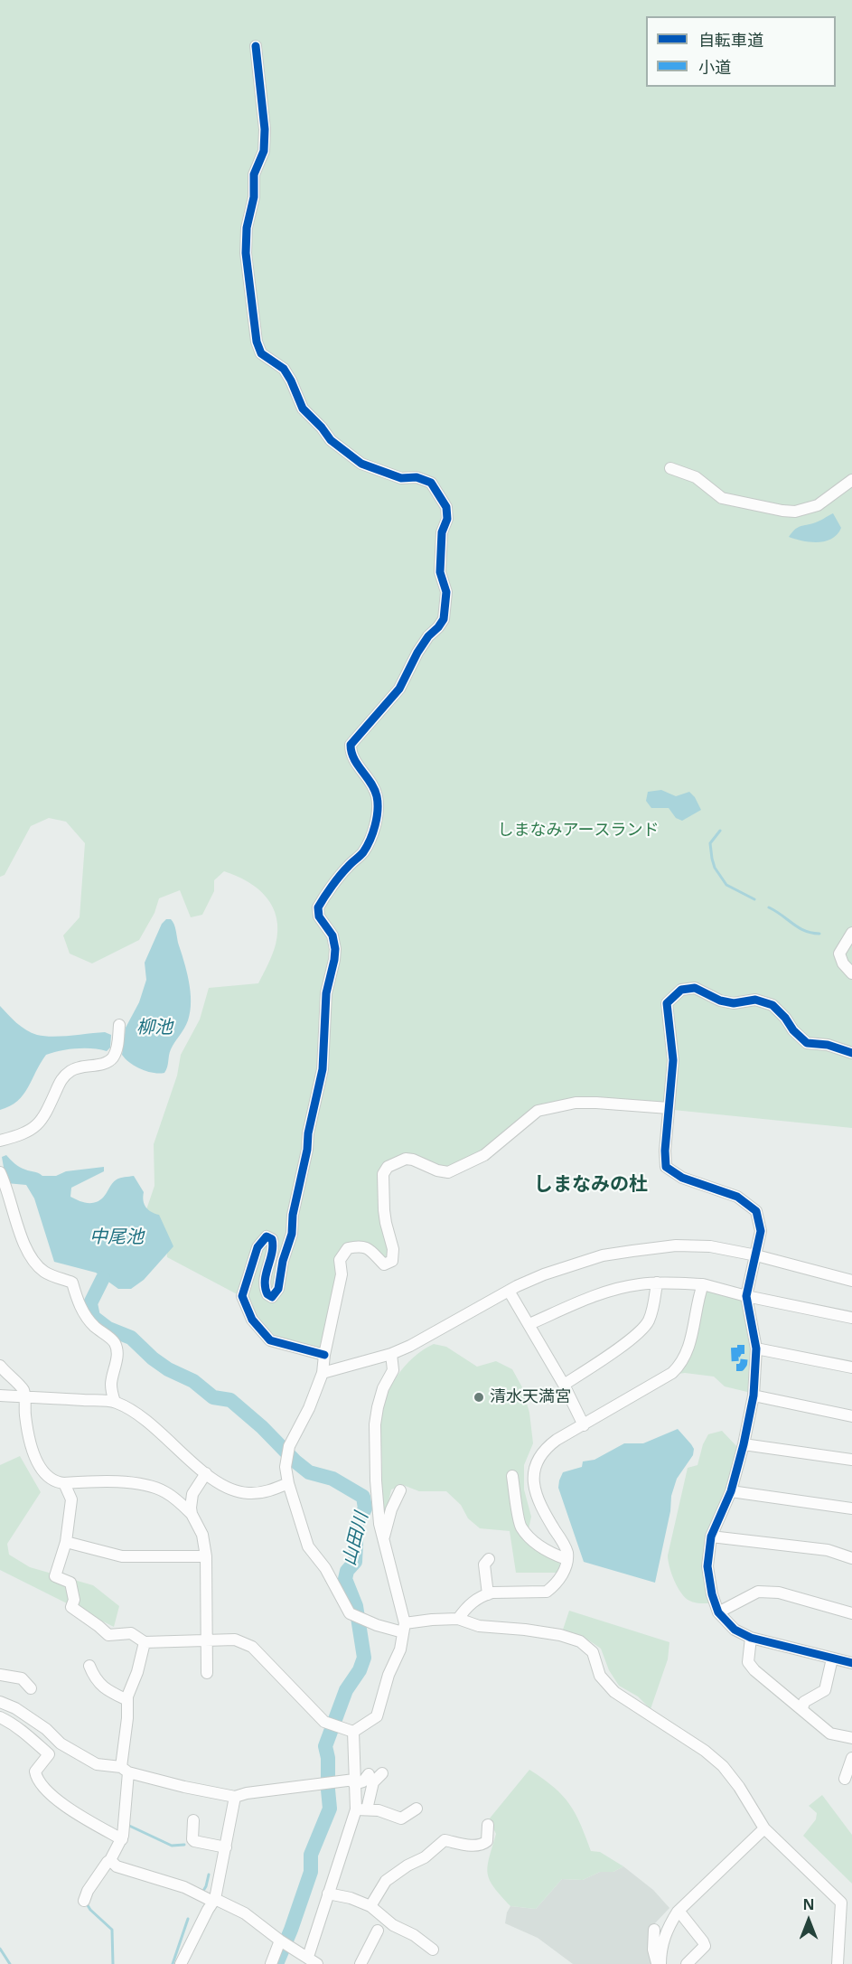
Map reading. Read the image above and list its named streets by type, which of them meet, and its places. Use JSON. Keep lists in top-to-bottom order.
{
  "districts": ["しまなみの杜"],
  "water": ["柳池", "中尾池", "山田川"],
  "parks": ["しまなみアースランド"],
  "places": ["清水天満宮"],
  "legend": ["自転車道", "小道"],
  "north": "top"
}
